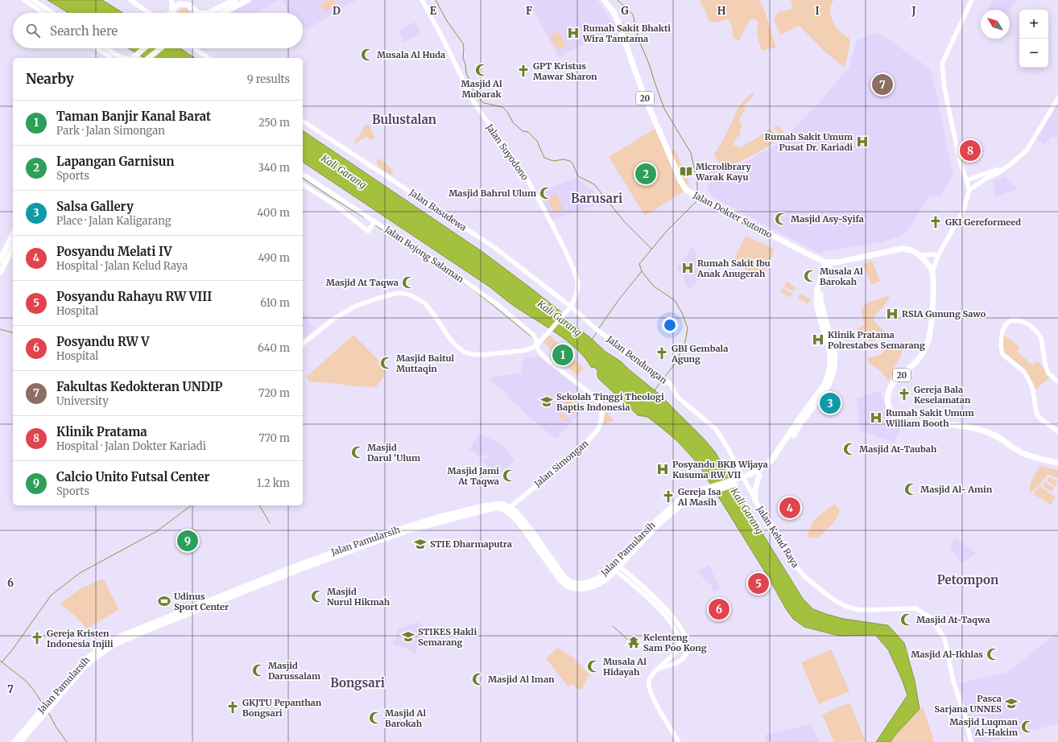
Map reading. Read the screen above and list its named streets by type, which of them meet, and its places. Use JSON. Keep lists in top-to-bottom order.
{
  "streets": {
    "highway": ["20", "Jalan Dokter Sutomo", "Jalan Pamularsih"],
    "street": [
      "Jalan Suyodono",
      "Jalan Basudewa",
      "Jalan Bojong Salaman",
      "Jalan Bendungan",
      "Jalan Simongan",
      "Jalan Kelud Raya"
    ]
  },
  "crossings": [
    ["Jalan Suyodono", "Jalan Basudewa"],
    ["Jalan Suyodono", "Jalan Bojong Salaman"],
    ["Jalan Suyodono", "Jalan Bendungan"],
    ["Jalan Suyodono", "Jalan Simongan"],
    ["Jalan Basudewa", "Jalan Bendungan"],
    ["Jalan Bojong Salaman", "Jalan Simongan"],
    ["Jalan Bendungan", "Jalan Kelud Raya"],
    ["Jalan Bendungan", "Jalan Pamularsih"],
    ["Jalan Simongan", "Jalan Pamularsih"],
    ["Jalan Kelud Raya", "Jalan Pamularsih"]
  ],
  "districts": [
    "Bulustalan",
    "Barusari",
    "Petompon",
    "Bongsari"
  ],
  "water": ["Kali Garang"],
  "places": {
    "hospital": [
      "Rumah Sakit Bhakti Wira Tamtama",
      "Rumah Sakit Umum Pusat Dr. Kariadi",
      "Rumah Sakit Ibu Anak Anugerah",
      "RSIA Gunung Sawo",
      "Klinik Pratama Polrestabes Semarang",
      "Rumah Sakit Umum William Booth",
      "Posyandu BKB Wijaya Kusuma RW VII"
    ],
    "mosque": [
      "Musala Al Huda",
      "Masjid Al Mubarak",
      "Masjid Bahrul Ulum",
      "Masjid Asy-Syifa",
      "Musala Al Barokah",
      "Masjid At Taqwa",
      "Masjid Baitul Muttaqin",
      "Masjid At-Taubah",
      "Masjid Darul 'Ulum",
      "Masjid Jami At Taqwa",
      "Masjid Al- Amin",
      "Masjid Nurul Hikmah",
      "Masjid At-Taqwa",
      "Masjid Al-Ikhlas",
      "Musala Al Hidayah",
      "Masjid Darussalam",
      "Masjid Al Iman",
      "Masjid Al Barokah",
      "Masjid Luqman Al-Hakim"
    ],
    "church": [
      "GPT Kristus Mawar Sharon",
      "GKI Gereformeed",
      "GBI Gembala Agung",
      "Gereja Bala Keselamatan",
      "Gereja Isa Al Masih",
      "Gereja Kristen Indonesia Injili",
      "GKJTU Pepanthan Bongsari"
    ],
    "library": ["Microlibrary Warak Kayu"],
    "school or university": [
      "Sekolah Tinggi Theologi Baptis Indonesia",
      "STIE Dharmaputra",
      "STIKES Hakli Semarang",
      "Pasca Sarjana UNNES"
    ],
    "sports": ["Udinus Sport Center"],
    "temple": ["Kelenteng Sam Poo Kong"]
  },
  "north": "top left",
  "page": {
    "map_buttons": ["+", "−"],
    "search": "Search here",
    "heading": ["Nearby", "9 results"],
    "pins": [
      "7",
      "8",
      "2",
      "1",
      "3",
      "4",
      "9",
      "5",
      "6"
    ],
    "list": [
      {
        "mark": "1",
        "name": "Taman Banjir Kanal Barat",
        "note": "Park · Jalan Simongan",
        "value": "250 m"
      },
      {
        "mark": "2",
        "name": "Lapangan Garnisun",
        "note": "Sports",
        "value": "340 m"
      },
      {
        "mark": "3",
        "name": "Salsa Gallery",
        "note": "Place · Jalan Kaligarang",
        "value": "400 m"
      },
      {
        "mark": "4",
        "name": "Posyandu Melati IV",
        "note": "Hospital · Jalan Kelud Raya",
        "value": "490 m"
      },
      {
        "mark": "5",
        "name": "Posyandu Rahayu RW VIII",
        "note": "Hospital",
        "value": "610 m"
      },
      {
        "mark": "6",
        "name": "Posyandu RW V",
        "note": "Hospital",
        "value": "640 m"
      },
      {
        "mark": "7",
        "name": "Fakultas Kedokteran UNDIP",
        "note": "University",
        "value": "720 m"
      },
      {
        "mark": "8",
        "name": "Klinik Pratama",
        "note": "Hospital · Jalan Dokter Kariadi",
        "value": "770 m"
      },
      {
        "mark": "9",
        "name": "Calcio Unito Futsal Center",
        "note": "Sports",
        "value": "1.2 km"
      }
    ]
  },
  "grid": {
    "columns": [
      "D",
      "E",
      "F",
      "G",
      "H",
      "I",
      "J"
    ],
    "rows": ["6", "7"]
  }
}
